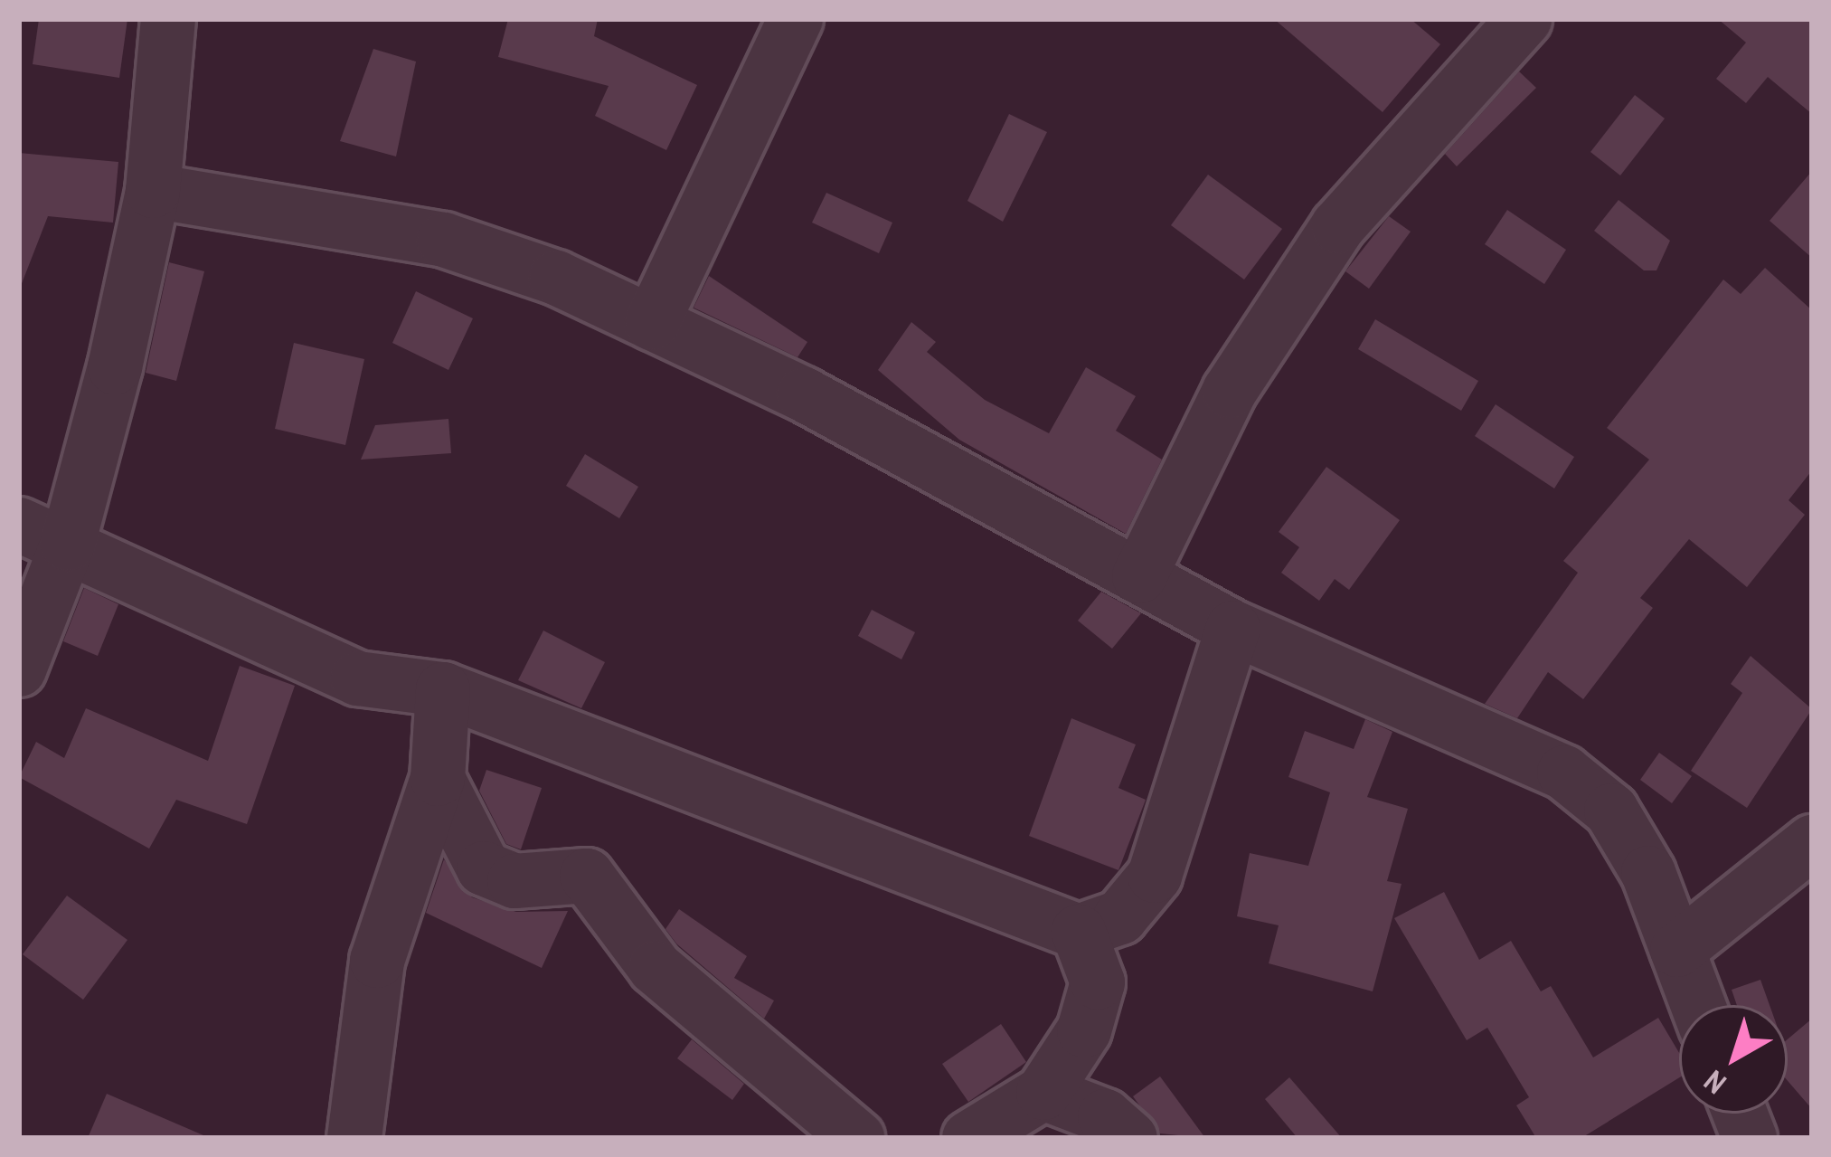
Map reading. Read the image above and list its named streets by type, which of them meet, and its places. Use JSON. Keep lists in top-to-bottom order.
{
  "north": "bottom left"
}
